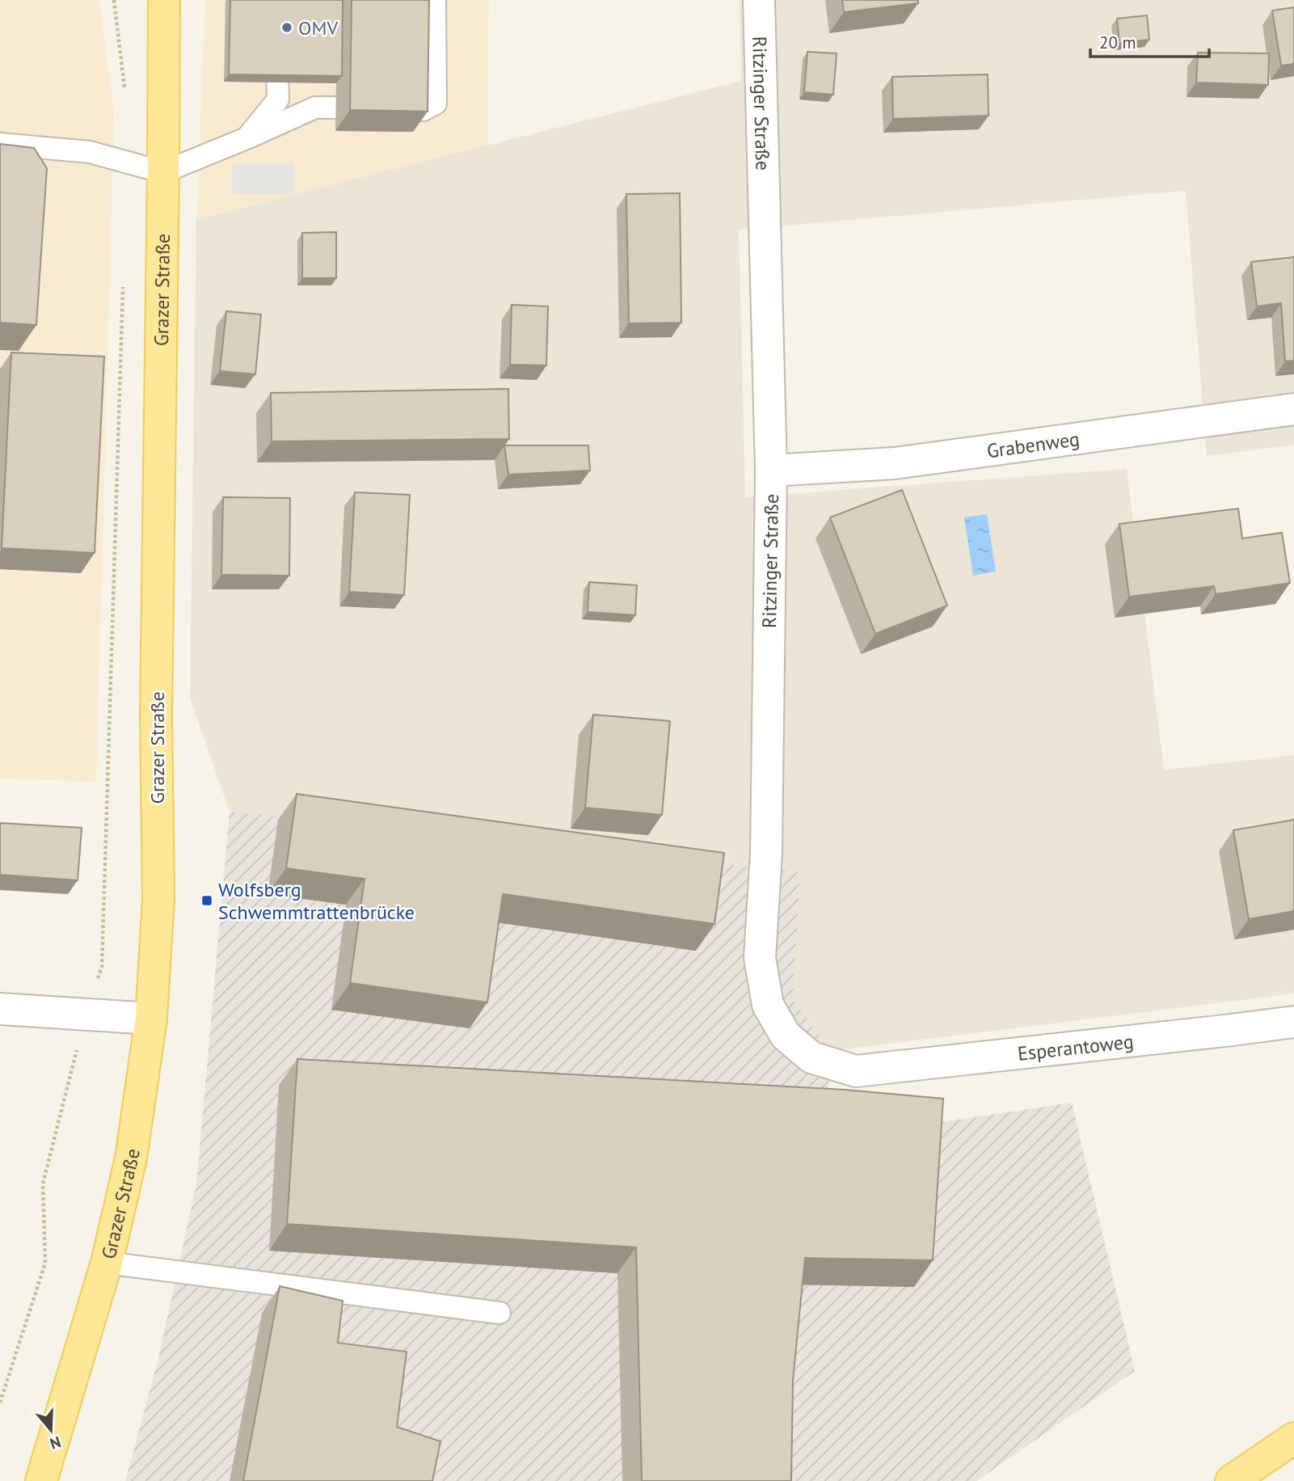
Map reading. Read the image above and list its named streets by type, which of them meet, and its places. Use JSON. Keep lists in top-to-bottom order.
{
  "streets": {
    "main road": ["Grazer Straße"],
    "street": ["Ritzinger Straße", "Grabenweg", "Esperantoweg"]
  },
  "crossings": [
    ["Ritzinger Straße", "Grabenweg"],
    ["Ritzinger Straße", "Esperantoweg"]
  ],
  "places": {
    "other": ["OMV"],
    "transit": ["Wolfsberg Schwemmtrattenbrücke"]
  },
  "scale_bar": "20 m",
  "north": "bottom"
}
